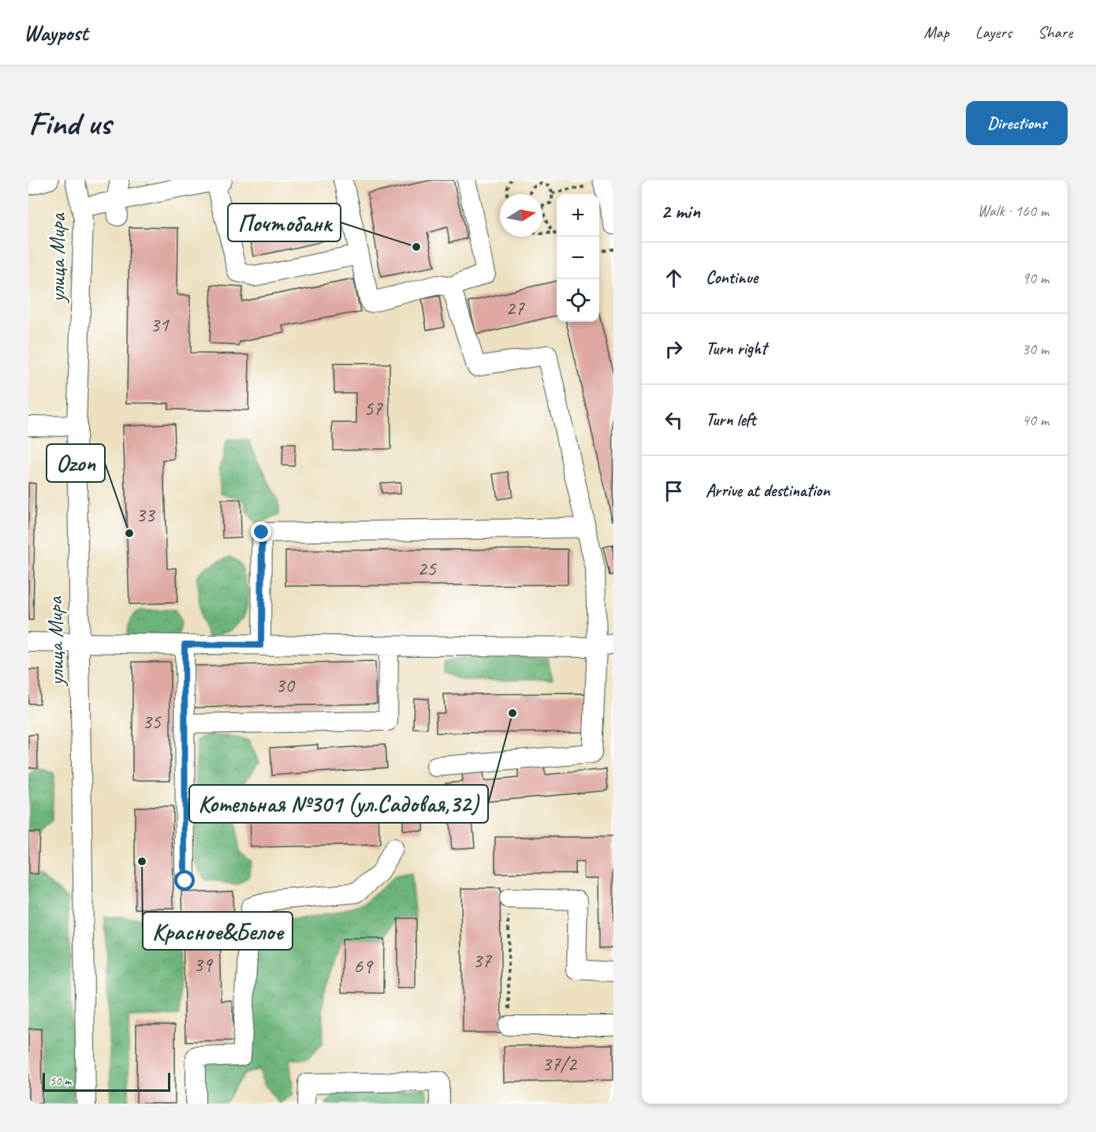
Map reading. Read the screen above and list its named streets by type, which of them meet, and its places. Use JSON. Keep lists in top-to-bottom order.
{
  "streets": {
    "street": ["улица Мира"]
  },
  "places": [
    "Почтобанк",
    "Ozon",
    "Котельная №301 (ул.Садовая,32)",
    "Красное&Белое"
  ],
  "house_numbers": [
    "27",
    "31",
    "57",
    "33",
    "25",
    "30",
    "35",
    "37",
    "39",
    "69",
    "37/2"
  ],
  "scale_bar": "50 m",
  "north": "right",
  "page": {
    "header": "Waypost",
    "nav": ["Map", "Layers", "Share"],
    "buttons": "Directions",
    "title": "Find us",
    "heading": ["2 min", "Walk · 160 m"],
    "map_buttons": ["+", "−"],
    "list": [
      ["Continue", "90 m"],
      ["Turn right", "30 m"],
      ["Turn left", "40 m"],
      "Arrive at destination"
    ],
    "scale": "50 m"
  }
}
